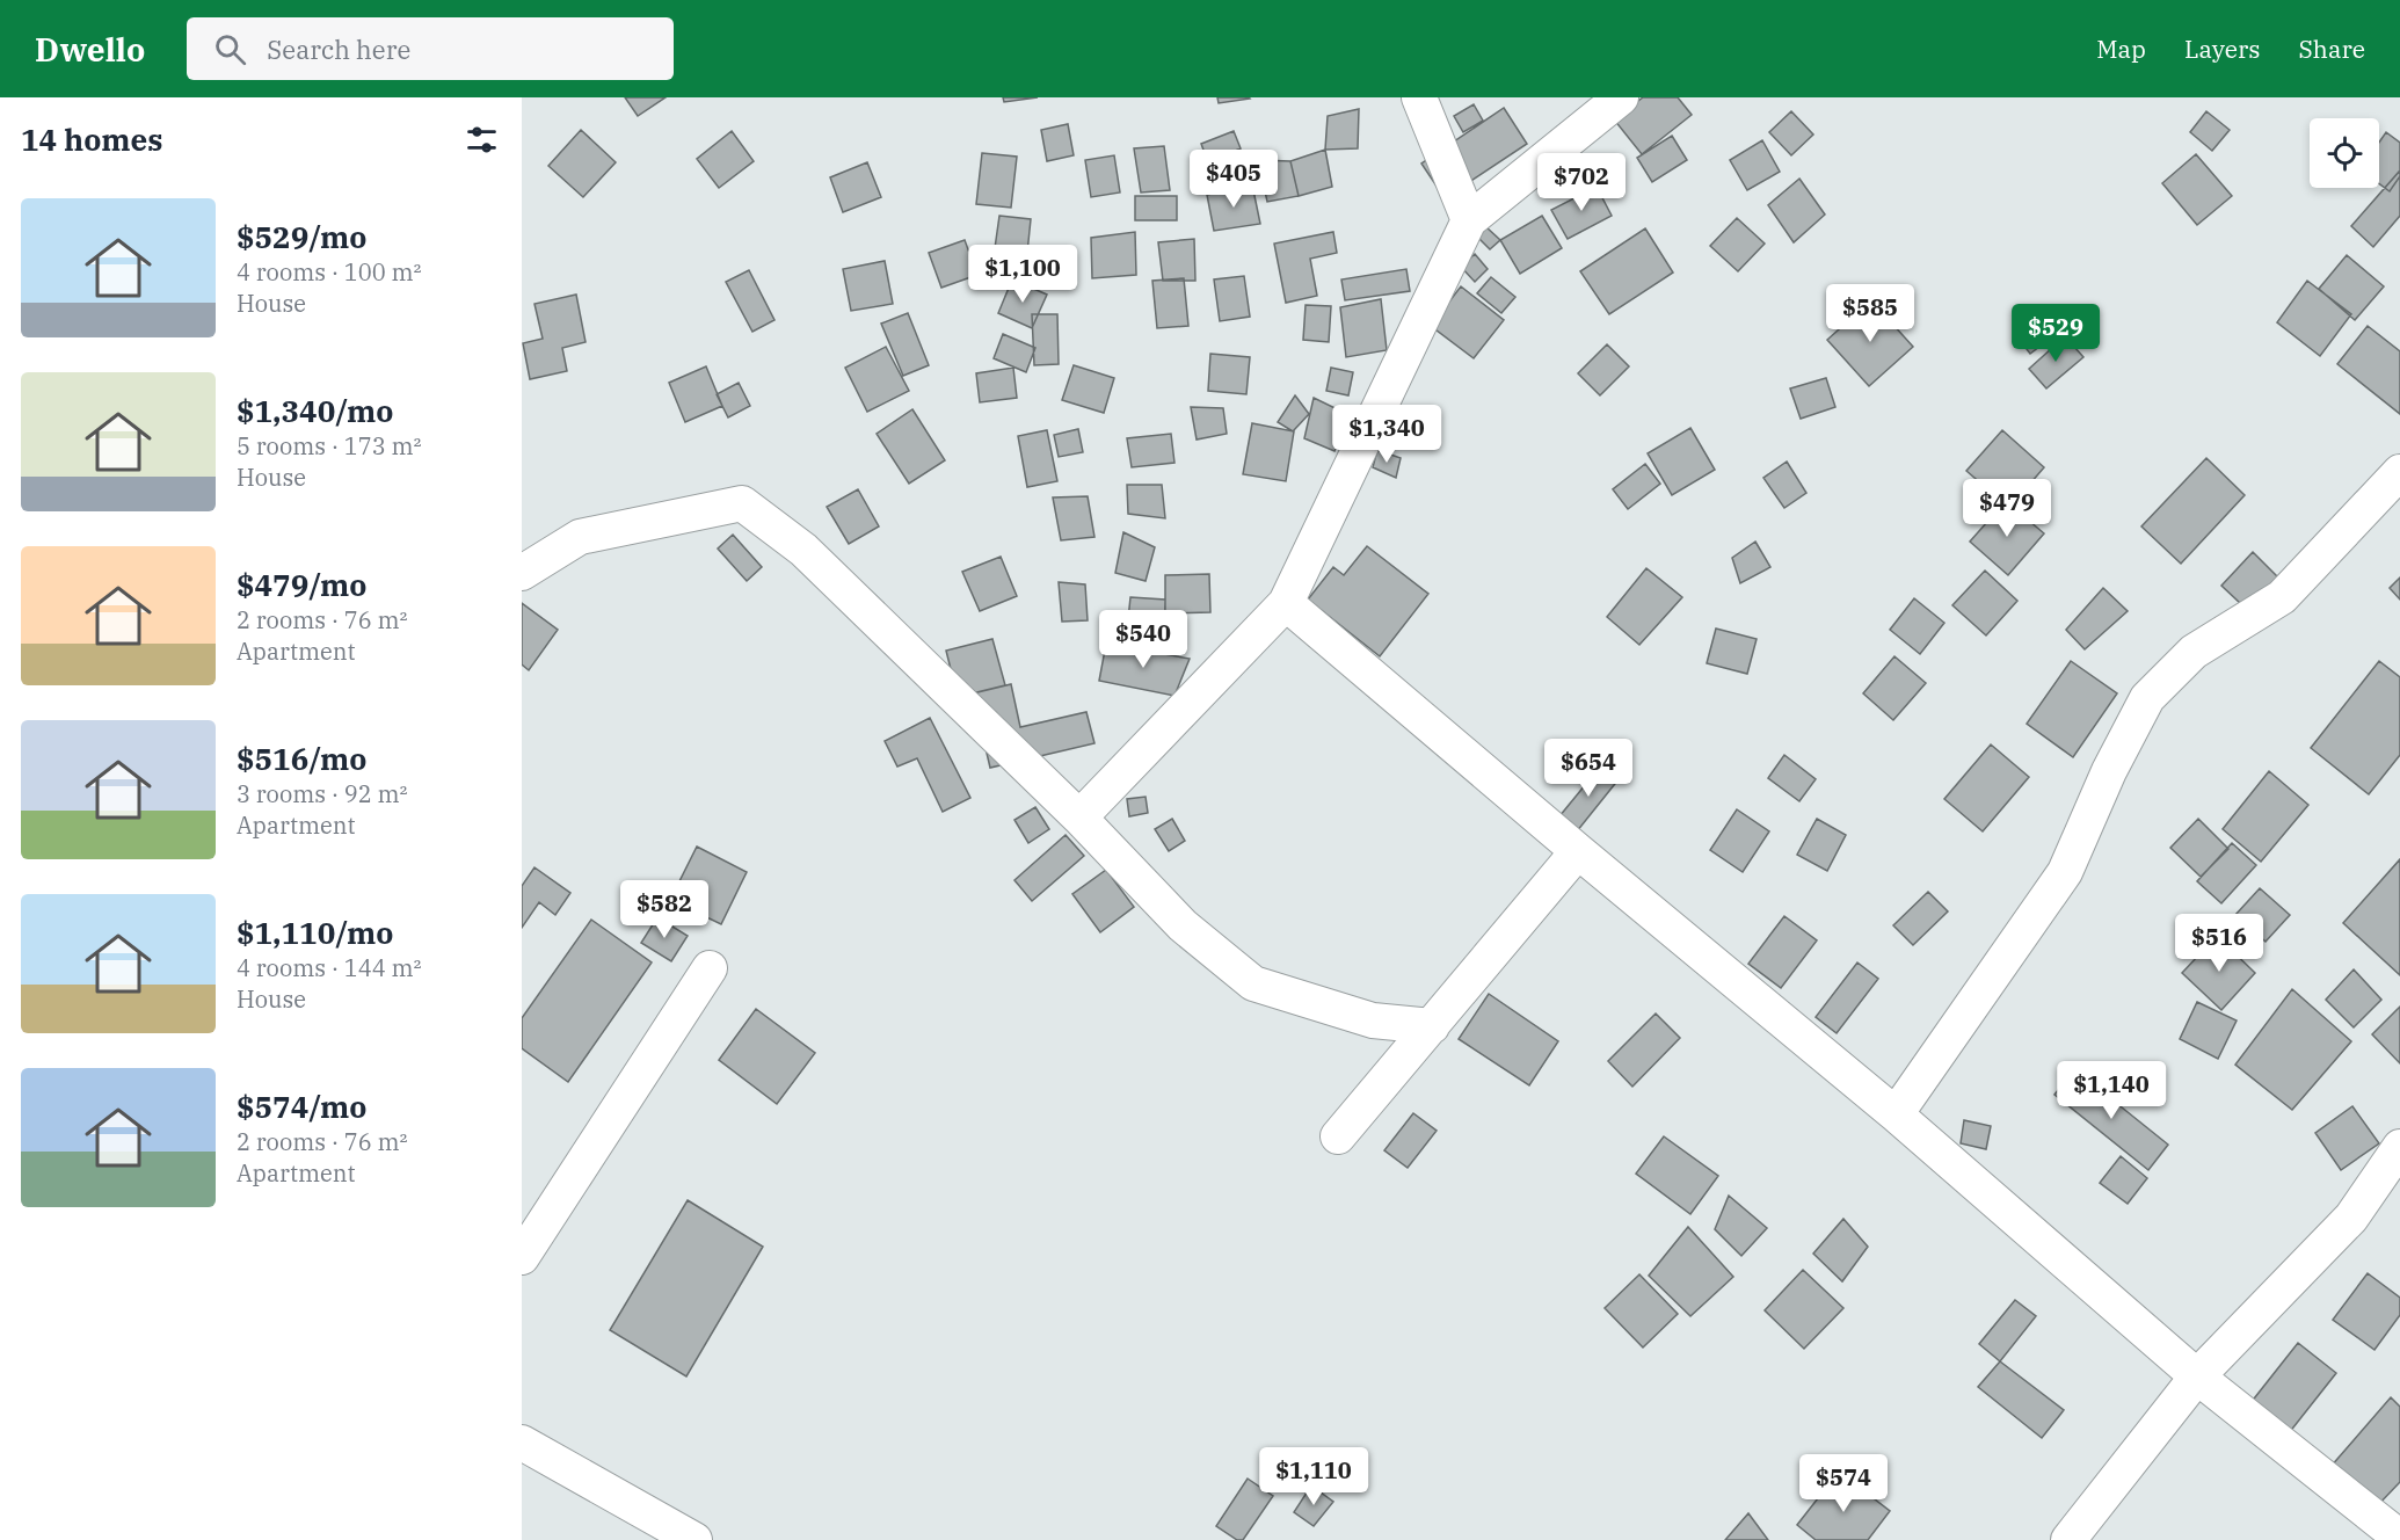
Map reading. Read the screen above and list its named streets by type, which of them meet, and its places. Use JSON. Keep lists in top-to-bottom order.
{
  "page": {
    "header": "Dwello",
    "search": "Search here",
    "nav": ["Map", "Layers", "Share"],
    "heading": "14 homes",
    "price": [
      "$405",
      "$702",
      "$1,100",
      "$585",
      "$529",
      "$1,340",
      "$479",
      "$540",
      "$654",
      "$582",
      "$516",
      "$1,140",
      "$1,110",
      "$574"
    ],
    "list": [
      {
        "name": "$529/mo",
        "note": "4 rooms · 100 m² · House"
      },
      {
        "name": "$1,340/mo",
        "note": "5 rooms · 173 m² · House"
      },
      {
        "name": "$479/mo",
        "note": "2 rooms · 76 m² · Apartment"
      },
      {
        "name": "$516/mo",
        "note": "3 rooms · 92 m² · Apartment"
      },
      {
        "name": "$1,110/mo",
        "note": "4 rooms · 144 m² · House"
      },
      {
        "name": "$574/mo",
        "note": "2 rooms · 76 m² · Apartment"
      }
    ]
  }
}
